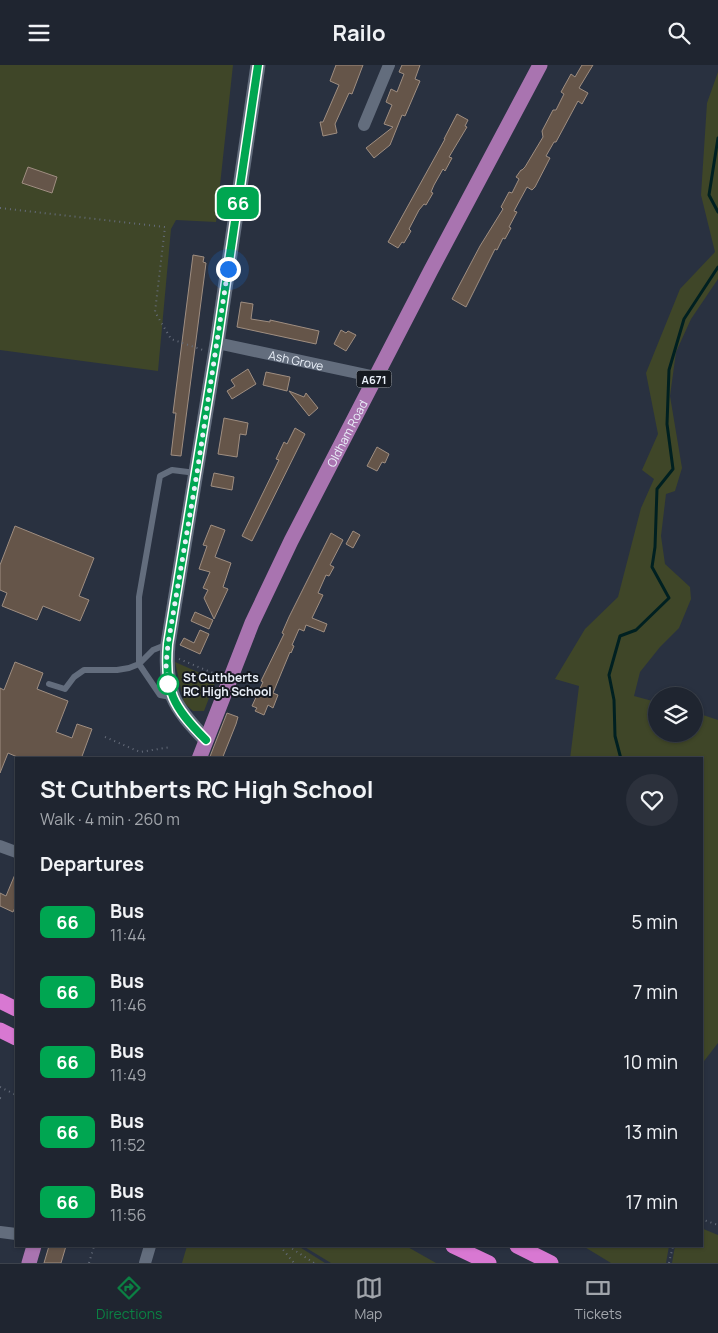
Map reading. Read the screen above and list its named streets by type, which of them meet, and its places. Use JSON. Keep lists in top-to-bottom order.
{
  "streets": {
    "main road": ["A671", "Oldham Road"],
    "street": ["Ash Grove"]
  },
  "crossings": [
    ["Ash Grove", "Oldham Road"]
  ],
  "places": ["St Cuthberts RC High School"],
  "lines": ["bus line 66"],
  "page": {
    "header": "Railo",
    "on_map": "66",
    "heading": [
      ["St Cuthberts RC High School", "Walk · 4 min · 260 m"],
      "Departures"
    ],
    "list": [
      {
        "mark": "66",
        "name": "Bus",
        "note": "11:44",
        "value": "5 min"
      },
      {
        "mark": "66",
        "name": "Bus",
        "note": "11:46",
        "value": "7 min"
      },
      {
        "mark": "66",
        "name": "Bus",
        "note": "11:49",
        "value": "10 min"
      },
      {
        "mark": "66",
        "name": "Bus",
        "note": "11:52",
        "value": "13 min"
      },
      {
        "mark": "66",
        "name": "Bus",
        "note": "11:56",
        "value": "17 min"
      }
    ],
    "tabs": ["Directions", "Map", "Tickets"]
  }
}
